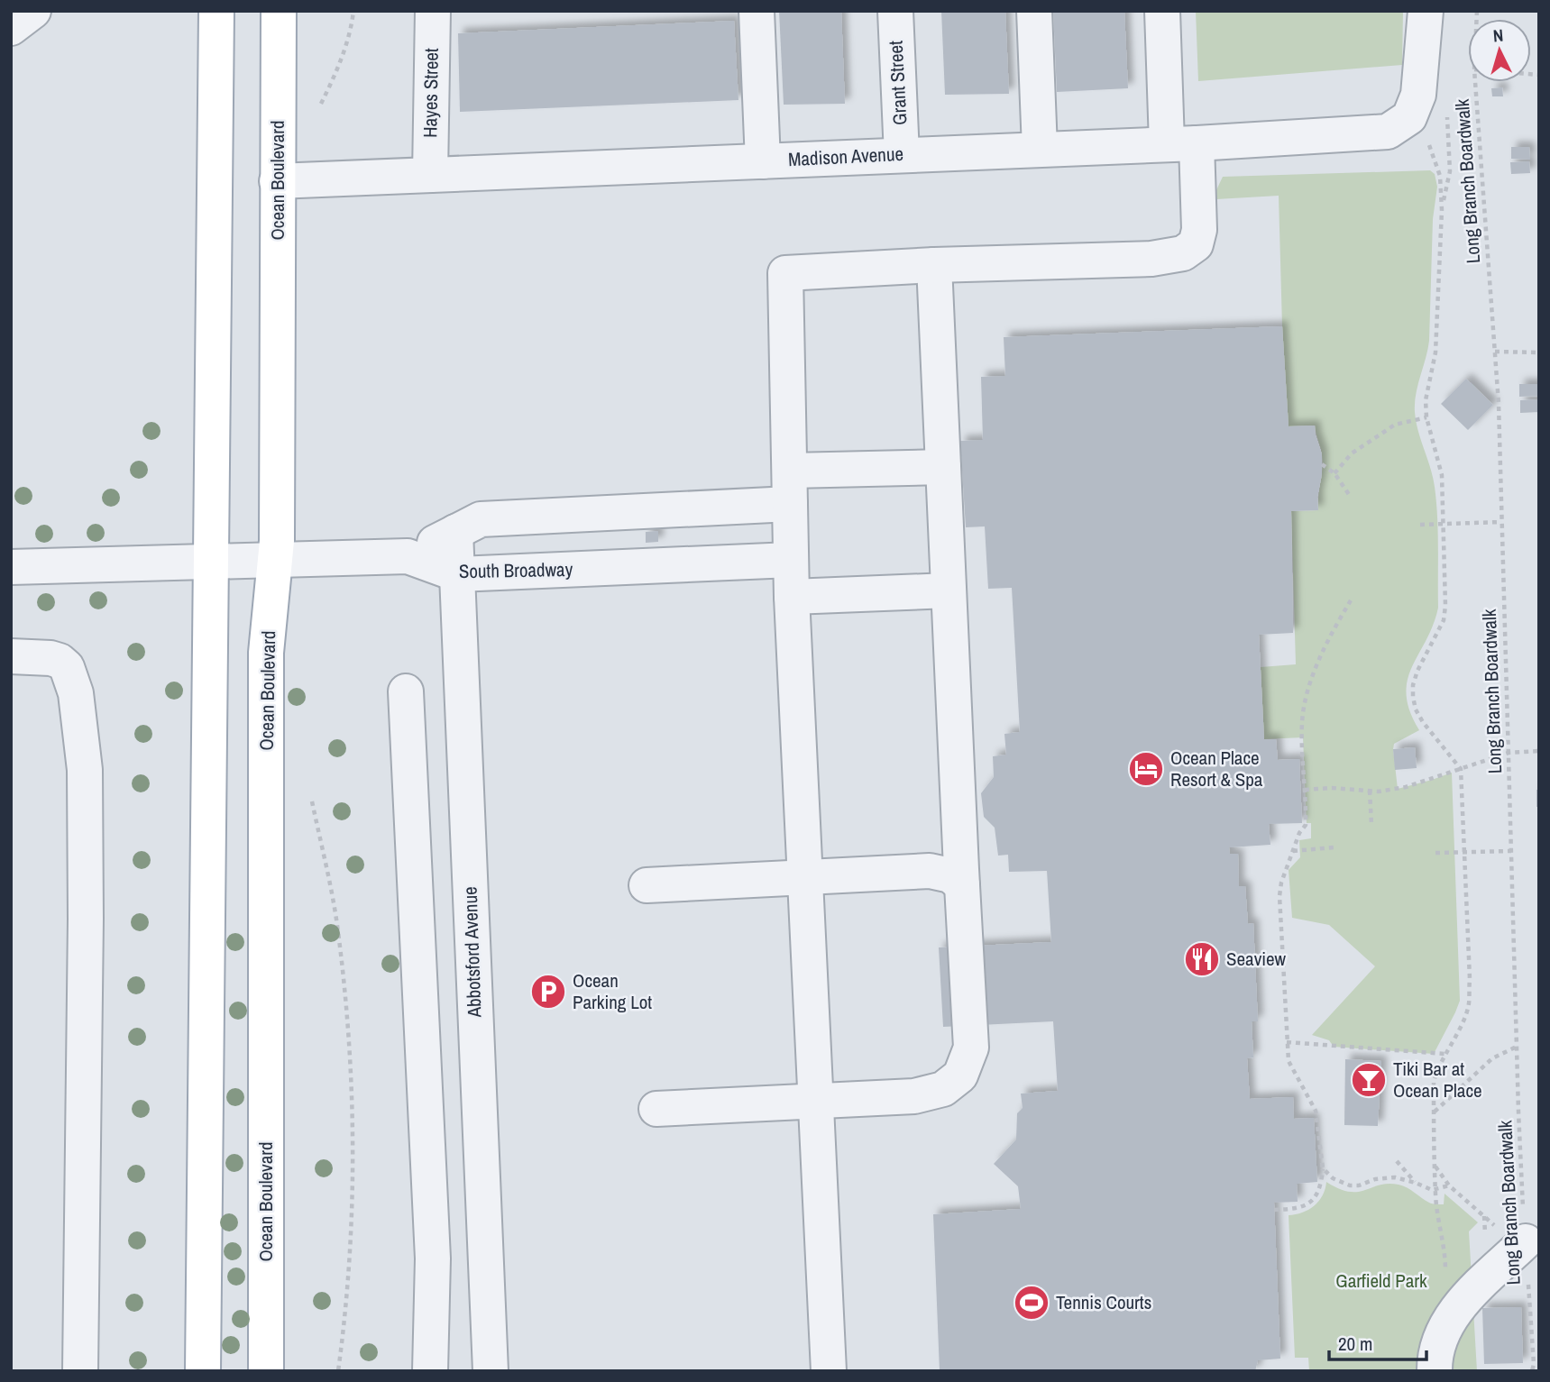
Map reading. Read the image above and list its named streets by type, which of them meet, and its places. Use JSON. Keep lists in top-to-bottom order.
{
  "streets": {
    "main road": ["Ocean Boulevard"],
    "street": [
      "Grant Street",
      "Hayes Street",
      "Madison Avenue",
      "South Broadway",
      "Abbotsford Avenue"
    ],
    "path": ["Long Branch Boardwalk"]
  },
  "crossings": [
    ["Grant Street", "Madison Avenue"],
    ["Hayes Street", "Madison Avenue"],
    ["Madison Avenue", "Ocean Boulevard"],
    ["South Broadway", "Abbotsford Avenue"]
  ],
  "parks": ["Garfield Park"],
  "places": {
    "hotel": ["Ocean Place Resort & Spa"],
    "restaurant": ["Seaview"],
    "parking": ["Ocean Parking Lot"],
    "bar": ["Tiki Bar at Ocean Place"],
    "sports": ["Tennis Courts"]
  },
  "scale_bar": "20 m",
  "north": "top"
}
